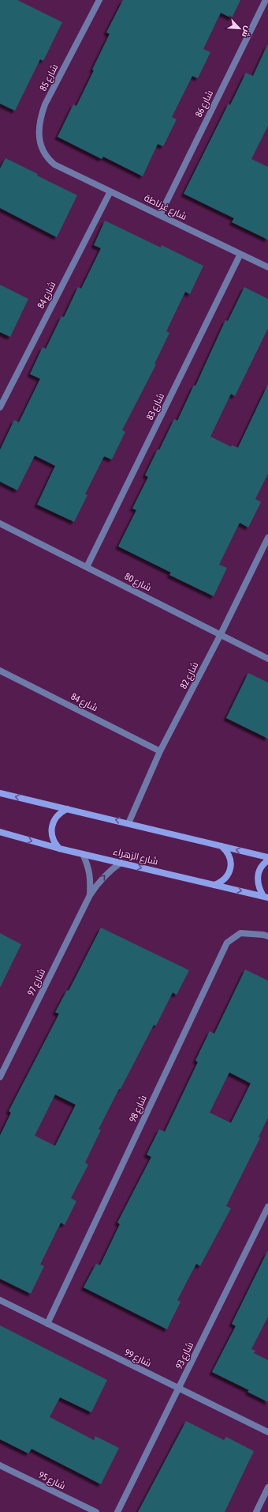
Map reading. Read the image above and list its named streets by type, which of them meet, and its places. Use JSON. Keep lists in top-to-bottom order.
{
  "streets": {
    "street": [
      "شارع 85",
      "شارع 86",
      "شارع غرناطة",
      "شارع 84",
      "شارع 83",
      "شارع 80",
      "شارع 82",
      "شارع الزهراء",
      "شارع 97",
      "شارع 98",
      "شارع 93",
      "شارع 99",
      "شارع 95"
    ]
  },
  "crossings": [
    ["شارع 85", "شارع غرناطة"],
    ["شارع 86", "شارع غرناطة"],
    ["شارع غرناطة", "شارع 84"],
    ["شارع غرناطة", "شارع 83"],
    ["شارع 84", "شارع 82"],
    ["شارع 83", "شارع 80"],
    ["شارع 80", "شارع 82"],
    ["شارع الزهراء", "شارع 97"],
    ["شارع 98", "شارع 99"],
    ["شارع 93", "شارع 99"]
  ],
  "north": "bottom right"
}
